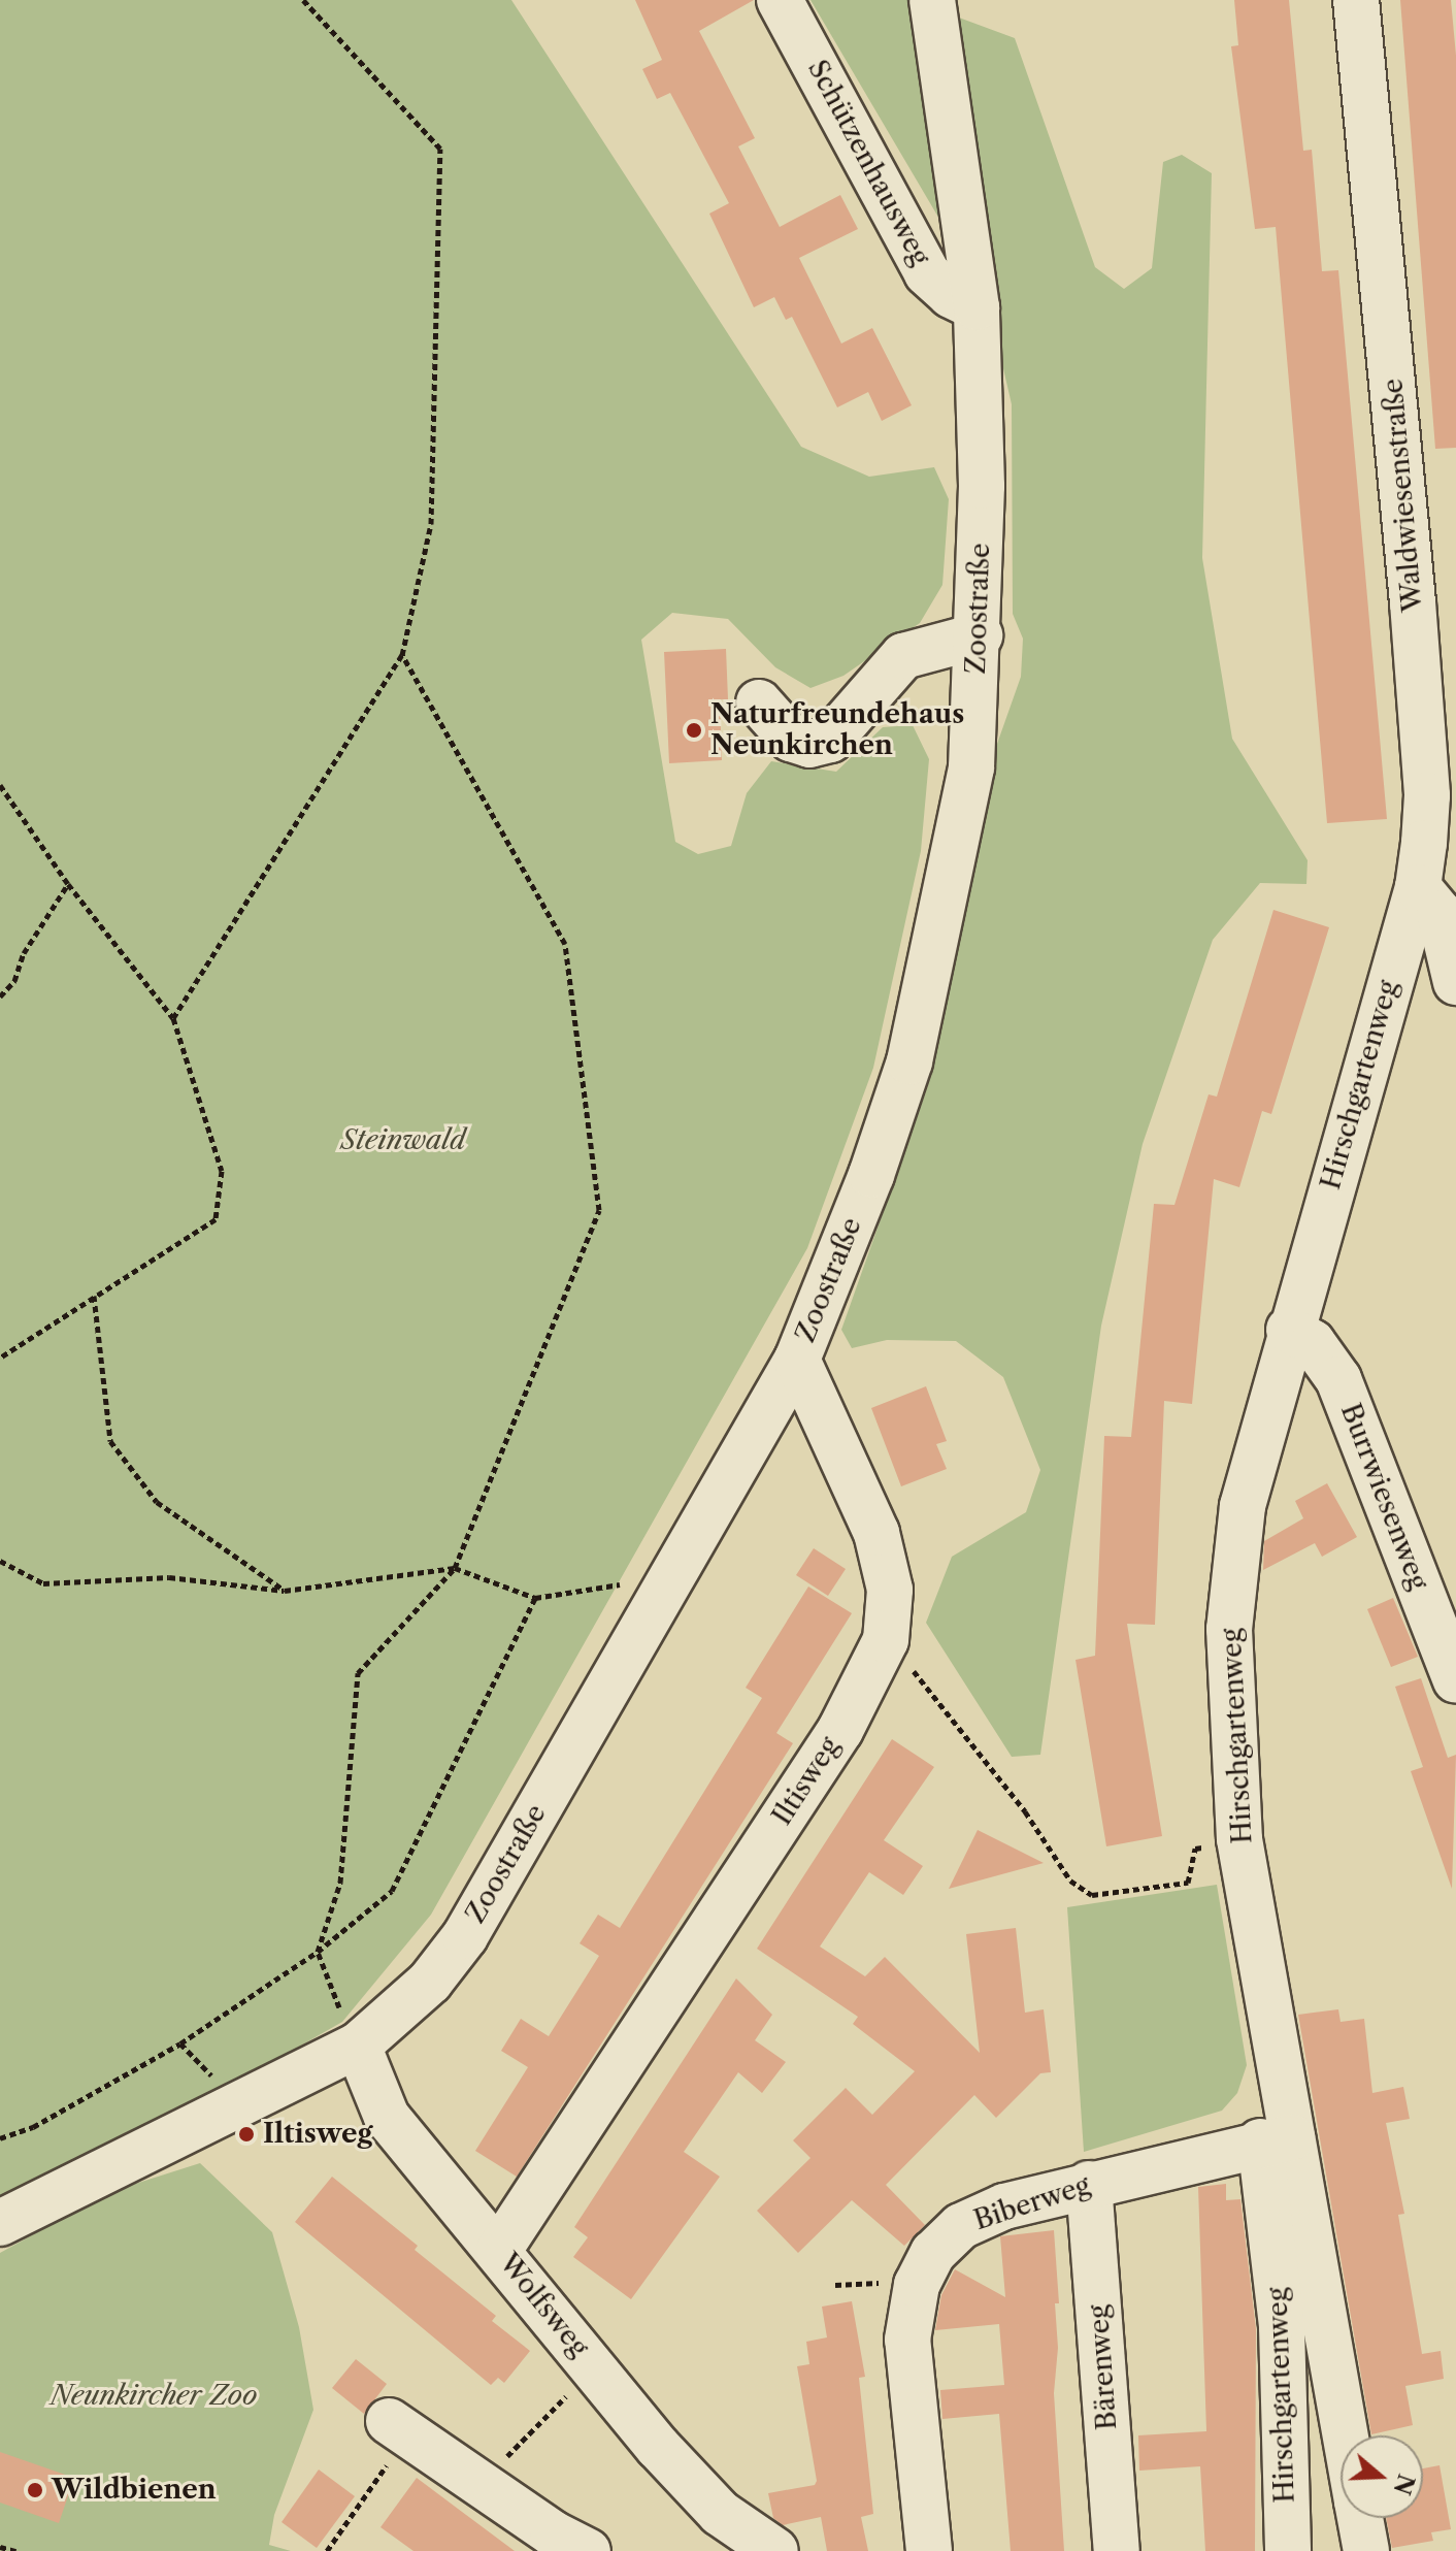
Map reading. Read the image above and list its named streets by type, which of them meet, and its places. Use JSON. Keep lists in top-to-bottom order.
{
  "streets": {
    "street": [
      "Schützenhausweg",
      "Waldwiesenstraße",
      "Zoostraße",
      "Hirschgartenweg",
      "Burrwiesenweg",
      "Iltisweg",
      "Biberweg",
      "Wolfsweg",
      "Bärenweg"
    ]
  },
  "crossings": [
    ["Schützenhausweg", "Zoostraße"],
    ["Waldwiesenstraße", "Hirschgartenweg"],
    ["Zoostraße", "Iltisweg"],
    ["Zoostraße", "Wolfsweg"],
    ["Hirschgartenweg", "Burrwiesenweg"],
    ["Hirschgartenweg", "Biberweg"],
    ["Iltisweg", "Wolfsweg"],
    ["Biberweg", "Bärenweg"]
  ],
  "parks": ["Steinwald", "Neunkircher Zoo"],
  "places": ["Naturfreundehaus Neunkirchen", "Iltisweg", "Wildbienen"],
  "north": "right"
}
